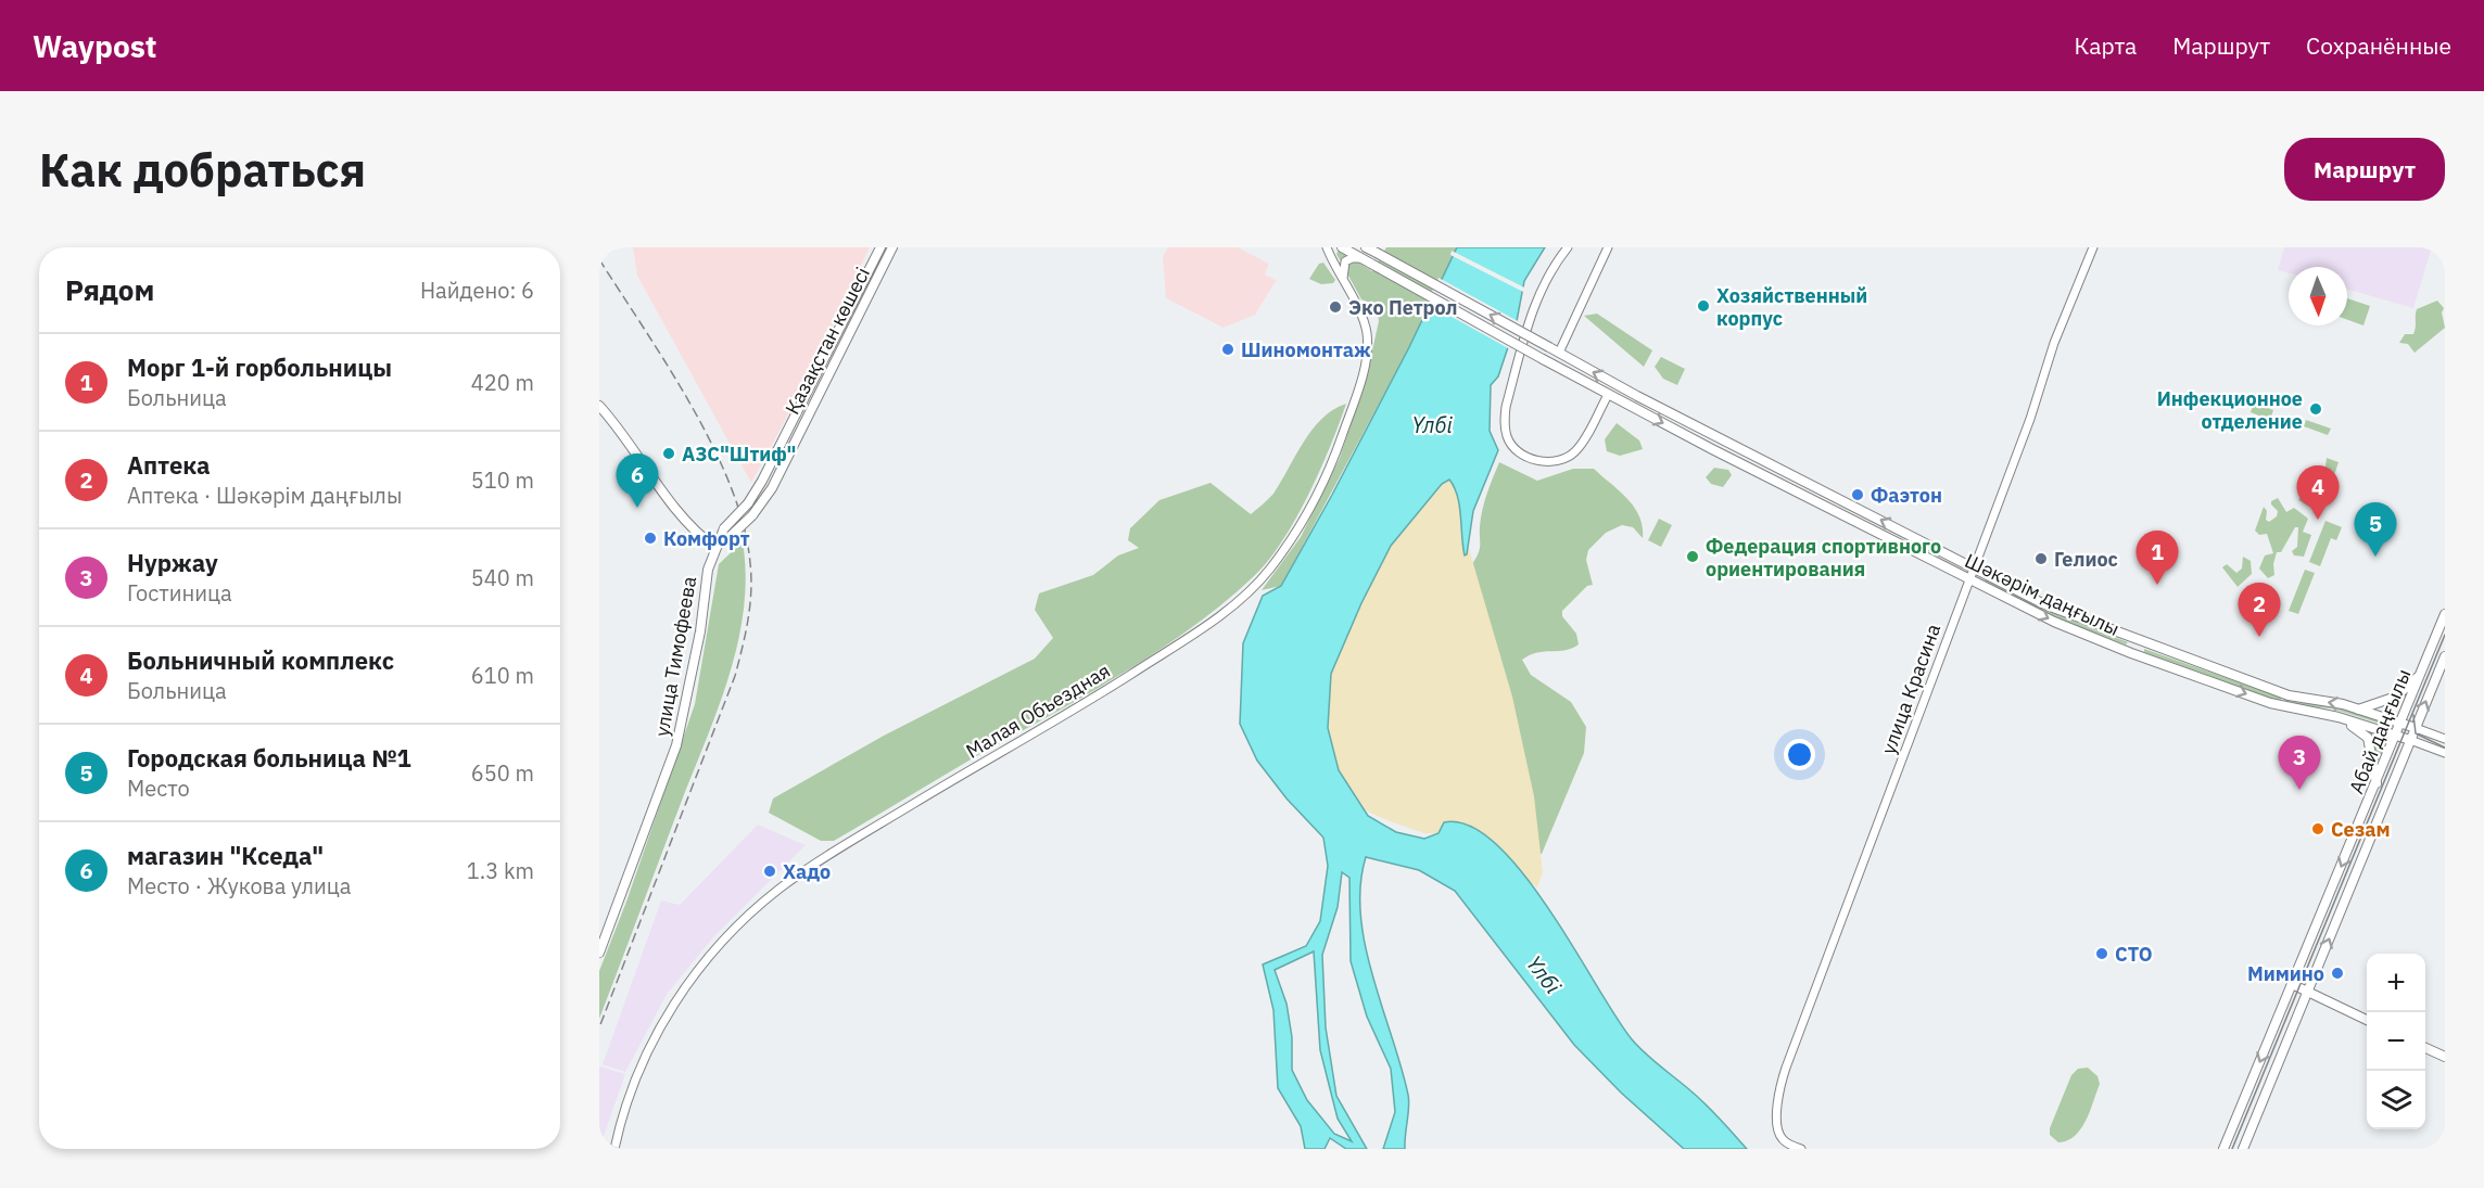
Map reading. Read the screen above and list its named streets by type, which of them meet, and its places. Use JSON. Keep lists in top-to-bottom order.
{
  "streets": {
    "main road": [
      "Қазақстан көшесі",
      "Шәкәрім даңғылы",
      "улица Тимофеева",
      "улица Красина",
      "Малая Объездная",
      "Абай даңғылы"
    ]
  },
  "crossings": [
    ["Қазақстан көшесі", "улица Тимофеева"],
    ["Шәкәрім даңғылы", "улица Красина"],
    ["Шәкәрім даңғылы", "Абай даңғылы"]
  ],
  "water": ["Үлбі"],
  "places": [
    "Хозяйственный корпус",
    "Эко Петрол",
    "Шиномонтаж",
    "Инфекционное отделение",
    "АЗС\"Штиф\"",
    "Фаэтон",
    "Комфорт",
    "Федерация спортивного ориентирования",
    "Гелиос",
    "Сезам",
    "Хадо",
    "СТО",
    "Мимино"
  ],
  "north": "bottom",
  "page": {
    "header": "Waypost",
    "nav": ["Карта", "Маршрут", "Сохранённые"],
    "buttons": "Маршрут",
    "title": "Как добраться",
    "heading": ["Рядом", "Найдено: 6"],
    "list": [
      {
        "mark": "1",
        "name": "Морг 1-й горбольницы",
        "note": "Больница",
        "value": "420 m"
      },
      {
        "mark": "2",
        "name": "Аптека",
        "note": "Аптека · Шәкәрім даңғылы",
        "value": "510 m"
      },
      {
        "mark": "3",
        "name": "Нуржау",
        "note": "Гостиница",
        "value": "540 m"
      },
      {
        "mark": "4",
        "name": "Больничный комплекс",
        "note": "Больница",
        "value": "610 m"
      },
      {
        "mark": "5",
        "name": "Городская больница №1",
        "note": "Место",
        "value": "650 m"
      },
      {
        "mark": "6",
        "name": "магазин \"Кседа\"",
        "note": "Место · Жукова улица",
        "value": "1.3 km"
      }
    ],
    "pins": [
      "6",
      "4",
      "5",
      "1",
      "2",
      "3"
    ],
    "map_buttons": ["+", "−"]
  }
}
